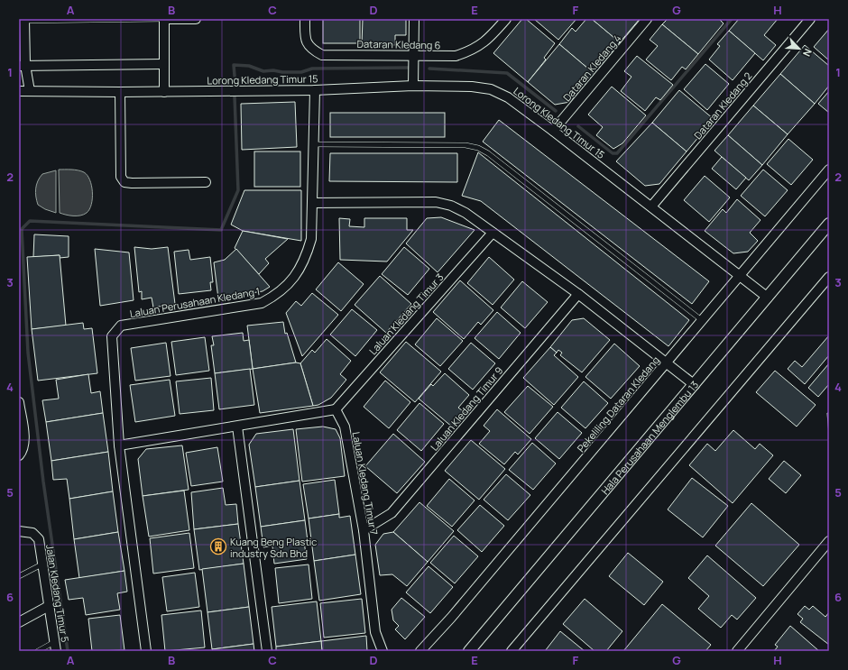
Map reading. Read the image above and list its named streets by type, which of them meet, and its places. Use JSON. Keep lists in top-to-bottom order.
{
  "streets": {
    "street": [
      "Dataran Kledang 6",
      "Dataran Kledang 4",
      "Lorong Kledang Timur 15",
      "Dataran Kledang 2",
      "Laluan Perusahaan Kledang 1",
      "Laluan Kledang Timur 3",
      "Pekeliling Dataran Kledang",
      "Laluan Kledang Timur 9",
      "Hala Perusahaan Menglembu 13",
      "Laluan Kledang Timur 7",
      "Jalan Kledang Timur 5"
    ]
  },
  "crossings": [
    ["Dataran Kledang 4", "Lorong Kledang Timur 15"],
    ["Lorong Kledang Timur 15", "Dataran Kledang 2"],
    ["Lorong Kledang Timur 15", "Laluan Perusahaan Kledang 1"],
    ["Lorong Kledang Timur 15", "Pekeliling Dataran Kledang"],
    ["Lorong Kledang Timur 15", "Hala Perusahaan Menglembu 13"],
    ["Laluan Kledang Timur 3", "Laluan Kledang Timur 7"],
    ["Laluan Kledang Timur 9", "Laluan Kledang Timur 7"]
  ],
  "places": {
    "building": ["Kuang Beng Plastic industry Sdn Bhd"]
  },
  "north": "bottom right",
  "grid": {
    "columns": [
      "A",
      "B",
      "C",
      "D",
      "E",
      "F",
      "G",
      "H"
    ],
    "rows": [
      "1",
      "2",
      "3",
      "4",
      "5",
      "6"
    ]
  }
}
